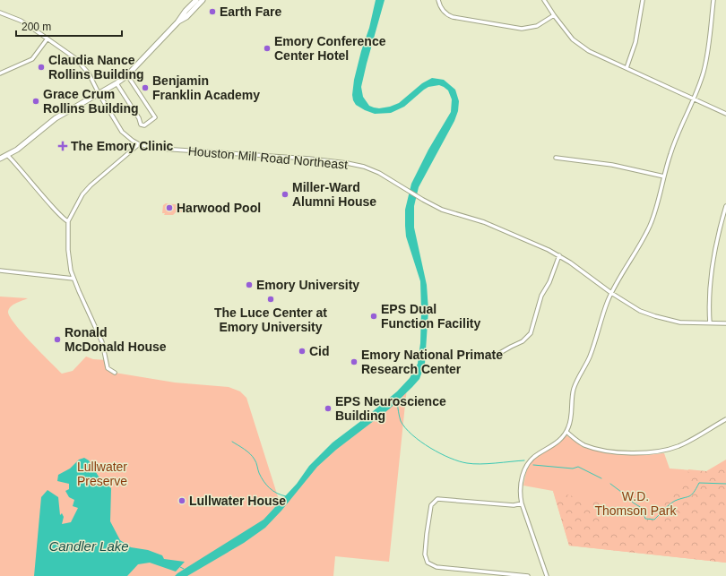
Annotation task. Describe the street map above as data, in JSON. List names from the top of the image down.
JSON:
{
  "streets": {
    "street": ["Houston Mill Road Northeast"]
  },
  "water": ["Candler Lake"],
  "parks": ["Lullwater Preserve", "W.D. Thomson Park"],
  "places": {
    "other": [
      "Earth Fare",
      "Emory Conference Center Hotel",
      "Claudia Nance Rollins Building",
      "Benjamin Franklin Academy",
      "Grace Crum Rollins Building",
      "Miller-Ward Alumni House",
      "Harwood Pool",
      "Emory University",
      "The Luce Center at Emory University",
      "EPS Dual Function Facility",
      "Ronald McDonald House",
      "Cid",
      "Emory National Primate Research Center",
      "EPS Neuroscience Building",
      "Lullwater House"
    ],
    "health": ["The Emory Clinic"]
  },
  "scale_bar": "200 m"
}
